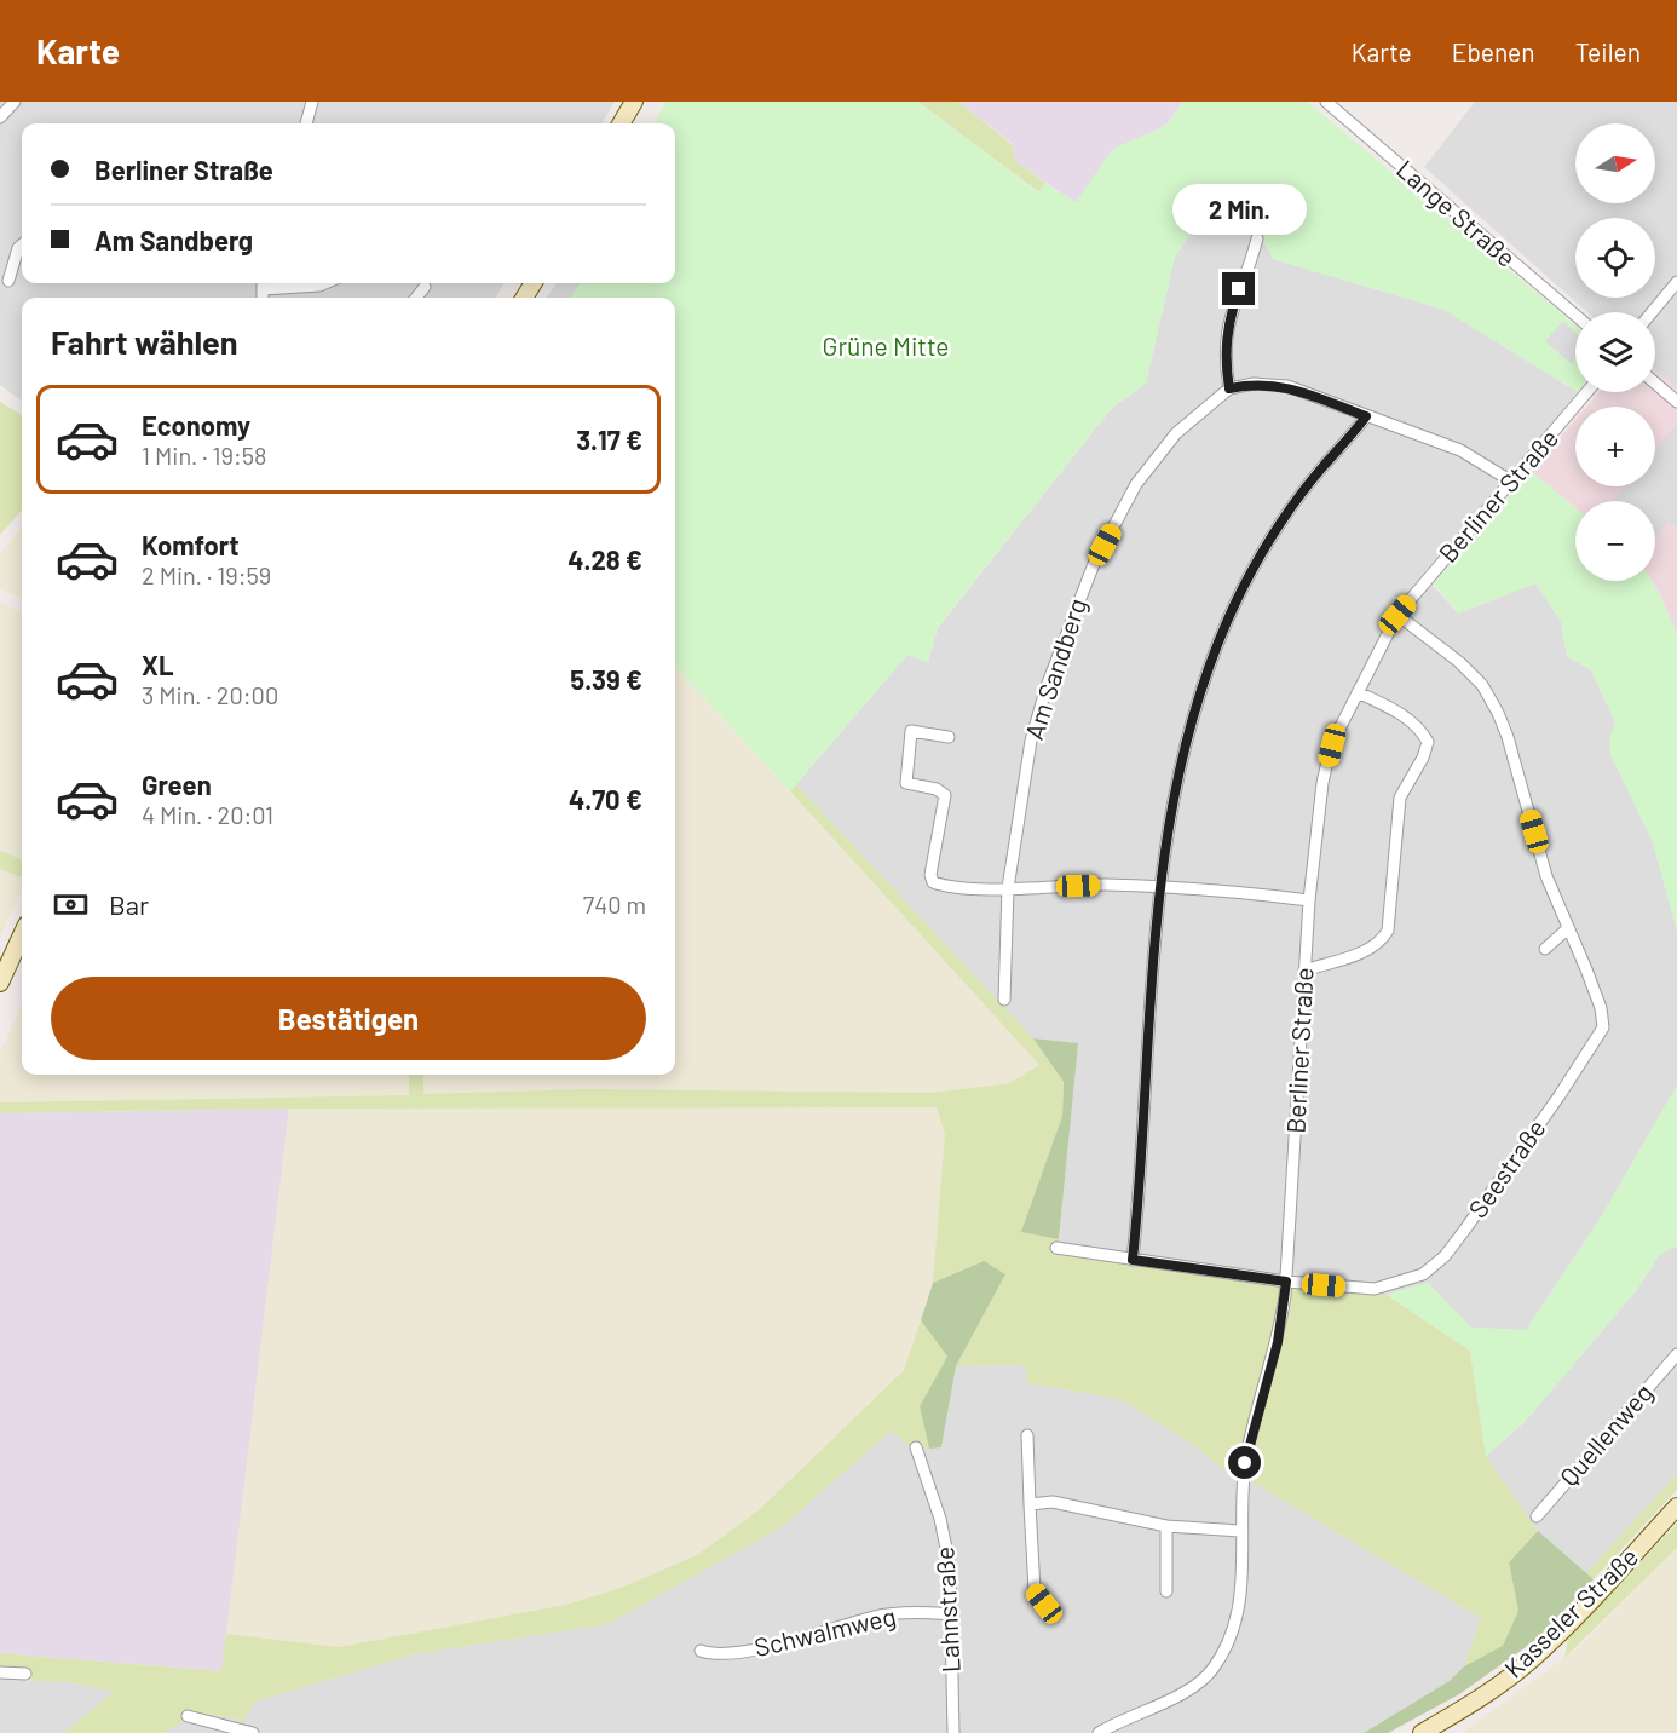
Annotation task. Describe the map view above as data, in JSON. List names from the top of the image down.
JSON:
{
  "streets": {
    "main road": ["Kasseler Straße"],
    "street": [
      "Lange Straße",
      "Berliner Straße",
      "Am Sandberg",
      "Seestraße",
      "Quellenweg",
      "Lahnstraße",
      "Schwalmweg"
    ]
  },
  "crossings": [
    ["Berliner Straße", "Seestraße"],
    ["Lahnstraße", "Schwalmweg"]
  ],
  "parks": ["Grüne Mitte"],
  "north": "right",
  "page": {
    "header": "Karte",
    "nav": ["Karte", "Ebenen", "Teilen"],
    "map_buttons": ["+", "−"],
    "banner": ["Berliner Straße", "Am Sandberg"],
    "bubble": "2 Min.",
    "heading": "Fahrt wählen",
    "list": [
      {
        "name": "Economy",
        "note": "1 Min. · 19:58",
        "value": "3.17 €"
      },
      {
        "name": "Komfort",
        "note": "2 Min. · 19:59",
        "value": "4.28 €"
      },
      {
        "name": "XL",
        "note": "3 Min. · 20:00",
        "value": "5.39 €"
      },
      {
        "name": "Green",
        "note": "4 Min. · 20:01",
        "value": "4.70 €"
      }
    ],
    "pay": ["Bar", "740 m"],
    "buttons": "Bestätigen"
  }
}
